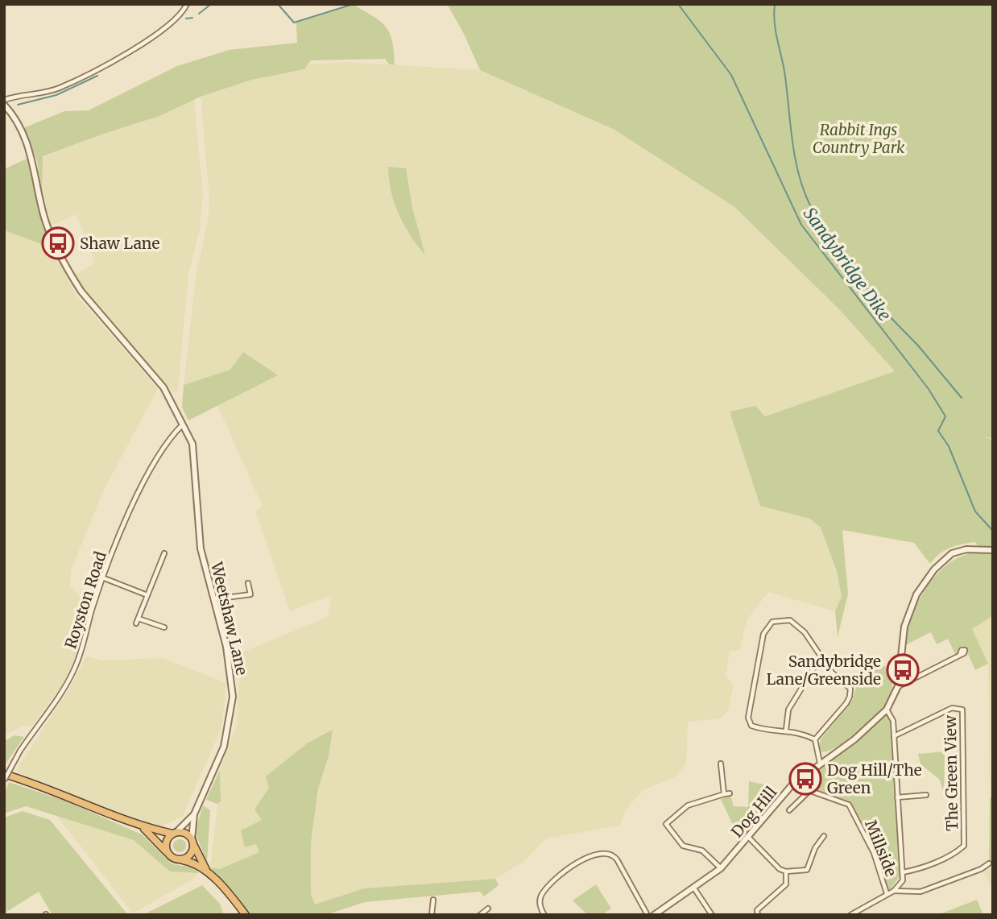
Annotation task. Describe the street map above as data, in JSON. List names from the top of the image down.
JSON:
{
  "streets": {
    "street": [
      "Royston Road",
      "Weetshaw Lane",
      "The Green View",
      "Dog Hill",
      "Millside"
    ]
  },
  "crossings": [
    ["Royston Road", "Weetshaw Lane"],
    ["Dog Hill", "Millside"]
  ],
  "water": ["Sandybridge Dike"],
  "parks": ["Rabbit Ings Country Park"],
  "places": {
    "bus stop": ["Shaw Lane", "Sandybridge Lane/Greenside", "Dog Hill/The Green"]
  }
}
